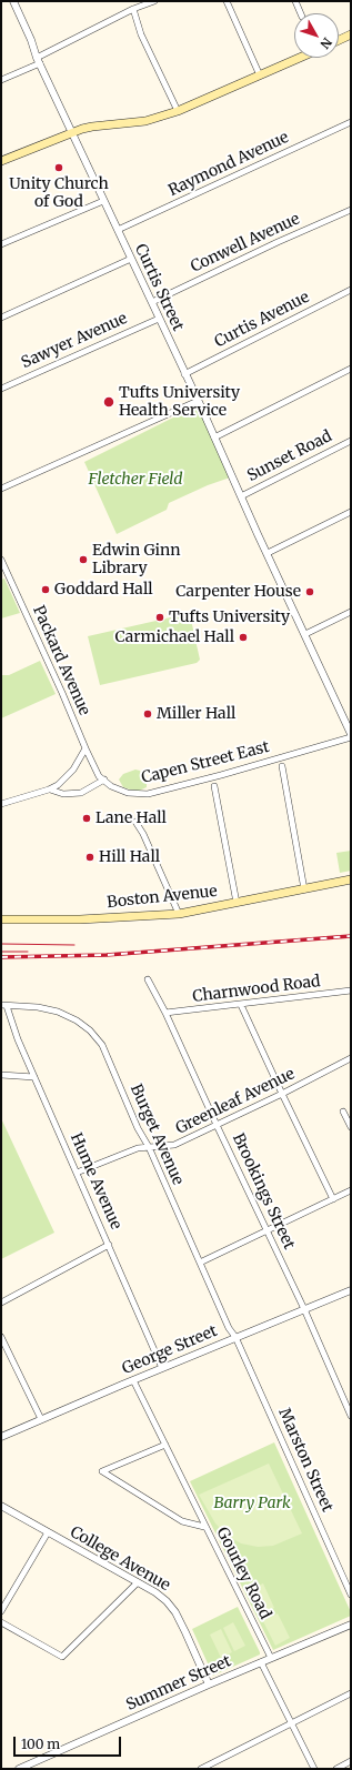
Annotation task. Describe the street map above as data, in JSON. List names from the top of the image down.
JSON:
{
  "streets": {
    "main road": ["Boston Avenue"],
    "street": [
      "Raymond Avenue",
      "Conwell Avenue",
      "Curtis Street",
      "Curtis Avenue",
      "Sawyer Avenue",
      "Sunset Road",
      "Packard Avenue",
      "Capen Street East",
      "Charnwood Road",
      "Greenleaf Avenue",
      "Burget Avenue",
      "Hume Avenue",
      "Brookings Street",
      "George Street",
      "Marston Street",
      "College Avenue",
      "Gourley Road",
      "Summer Street"
    ]
  },
  "crossings": [
    ["Raymond Avenue", "Curtis Street"],
    ["Conwell Avenue", "Curtis Street"],
    ["Curtis Street", "Curtis Avenue"],
    ["Curtis Street", "Sawyer Avenue"],
    ["Curtis Street", "Sunset Road"],
    ["Curtis Street", "Capen Street East"],
    ["Packard Avenue", "Capen Street East"],
    ["Charnwood Road", "Brookings Street"],
    ["Greenleaf Avenue", "Burget Avenue"],
    ["Greenleaf Avenue", "Hume Avenue"],
    ["Greenleaf Avenue", "Brookings Street"],
    ["Burget Avenue", "Hume Avenue"],
    ["Burget Avenue", "George Street"],
    ["Burget Avenue", "Marston Street"],
    ["Hume Avenue", "George Street"],
    ["Brookings Street", "George Street"],
    ["George Street", "Marston Street"],
    ["George Street", "Gourley Road"],
    ["College Avenue", "Summer Street"],
    ["Gourley Road", "Summer Street"]
  ],
  "parks": ["Fletcher Field", "Barry Park"],
  "places": [
    "Unity Church of God",
    "Tufts University Health Service",
    "Edwin Ginn Library",
    "Goddard Hall",
    "Carpenter House",
    "Tufts University",
    "Carmichael Hall",
    "Miller Hall",
    "Lane Hall",
    "Hill Hall"
  ],
  "scale_bar": "100 m",
  "north": "bottom right"
}
